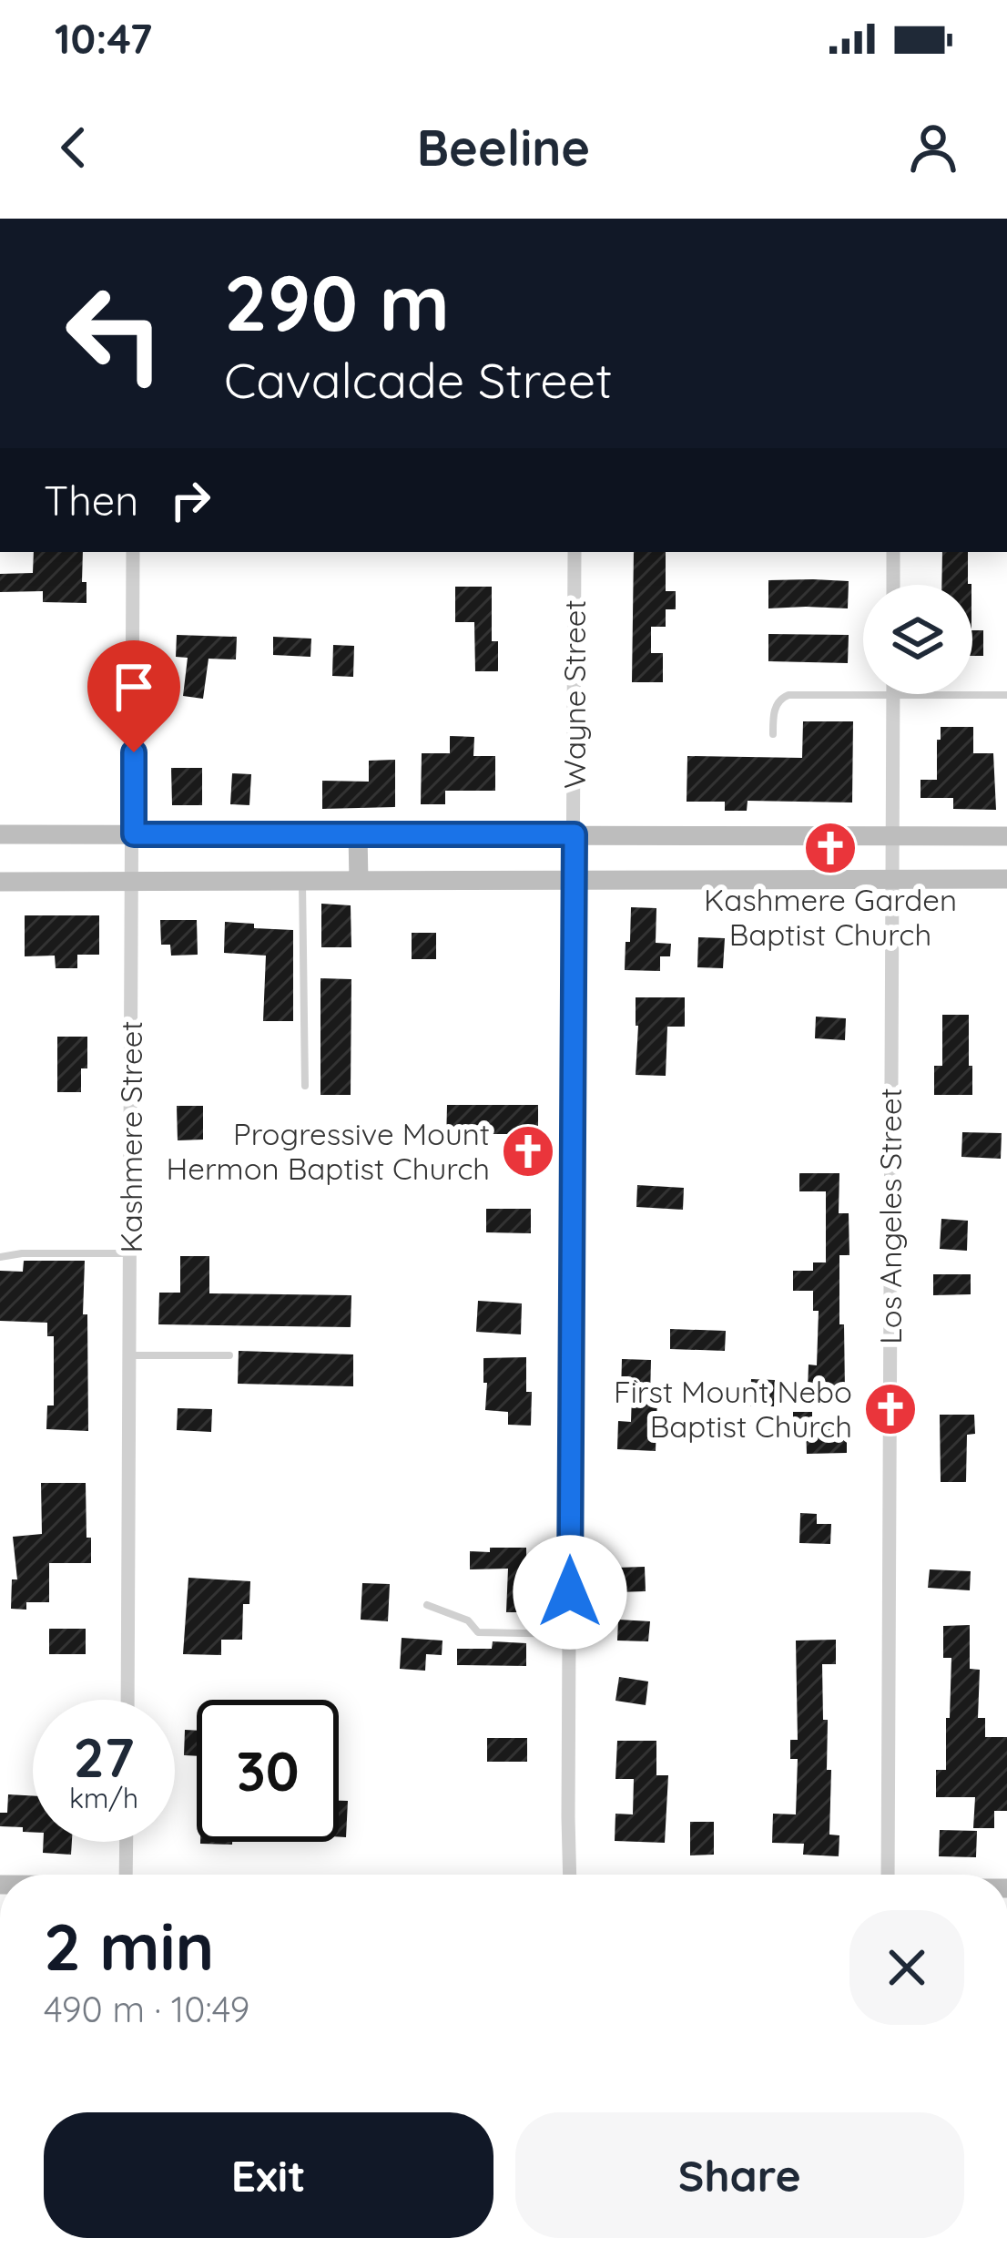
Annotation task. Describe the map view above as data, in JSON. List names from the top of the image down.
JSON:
{
  "streets": {
    "street": ["Wayne Street", "Kashmere Street", "Los Angeles Street"]
  },
  "places": {
    "church": ["Kashmere Garden Baptist Church", "Progressive Mount Hermon Baptist Church", "First Mount Nebo Baptist Church"]
  },
  "page": {
    "status": "10:47",
    "header": "Beeline",
    "turn": ["290 m", "Cavalcade Street"],
    "then": "Then",
    "speed": "27 km/h",
    "limit": "30",
    "heading": ["2 min", "490 m · 10:49"],
    "buttons": ["Exit", "Share"]
  }
}
